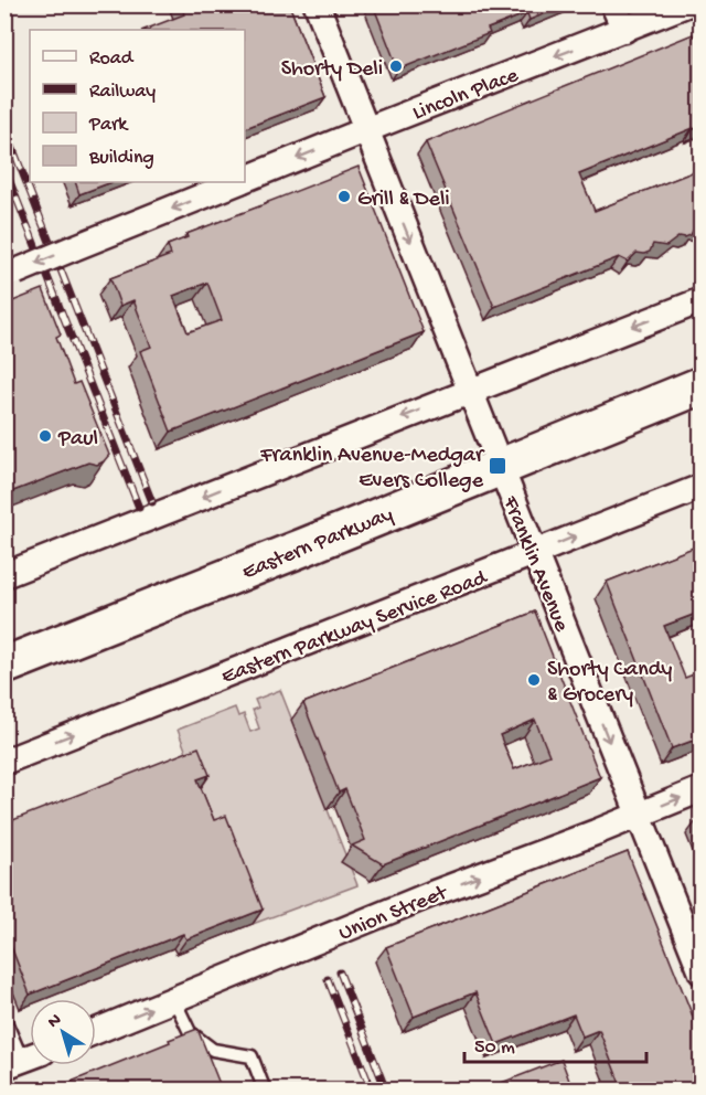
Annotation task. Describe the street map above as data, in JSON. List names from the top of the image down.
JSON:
{
  "streets": {
    "main road": ["Eastern Parkway"],
    "street": [
      "Lincoln Place",
      "Franklin Avenue",
      "Eastern Parkway Service Road",
      "Union Street"
    ]
  },
  "crossings": [
    ["Lincoln Place", "Franklin Avenue"],
    ["Eastern Parkway", "Franklin Avenue"],
    ["Franklin Avenue", "Eastern Parkway Service Road"],
    ["Franklin Avenue", "Union Street"]
  ],
  "one_way": ["Lincoln Place", "Franklin Avenue", "Union Street"],
  "places": {
    "other": [
      "Shorty Deli",
      "Grill & Deli",
      "Paul",
      "Shorty Candy & Grocery"
    ],
    "transit": ["Franklin Avenue-Medgar Evers College"]
  },
  "legend": [
    "Road",
    "Railway",
    "Park",
    "Building"
  ],
  "scale_bar": "50 m",
  "north": "top left"
}
